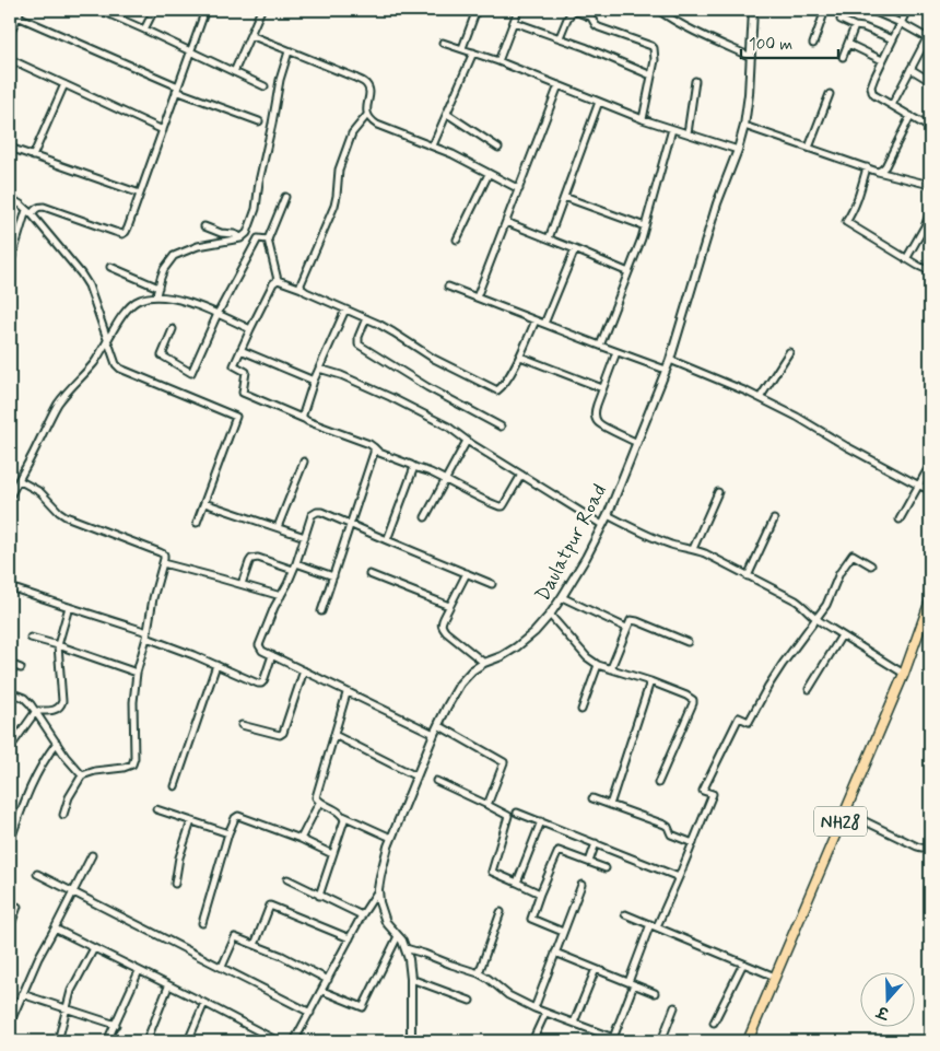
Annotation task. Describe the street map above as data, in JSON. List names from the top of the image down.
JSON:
{
  "streets": {
    "highway": ["NH28"],
    "street": ["Daulatpur Road"]
  },
  "scale_bar": "100 m",
  "north": "bottom"
}
